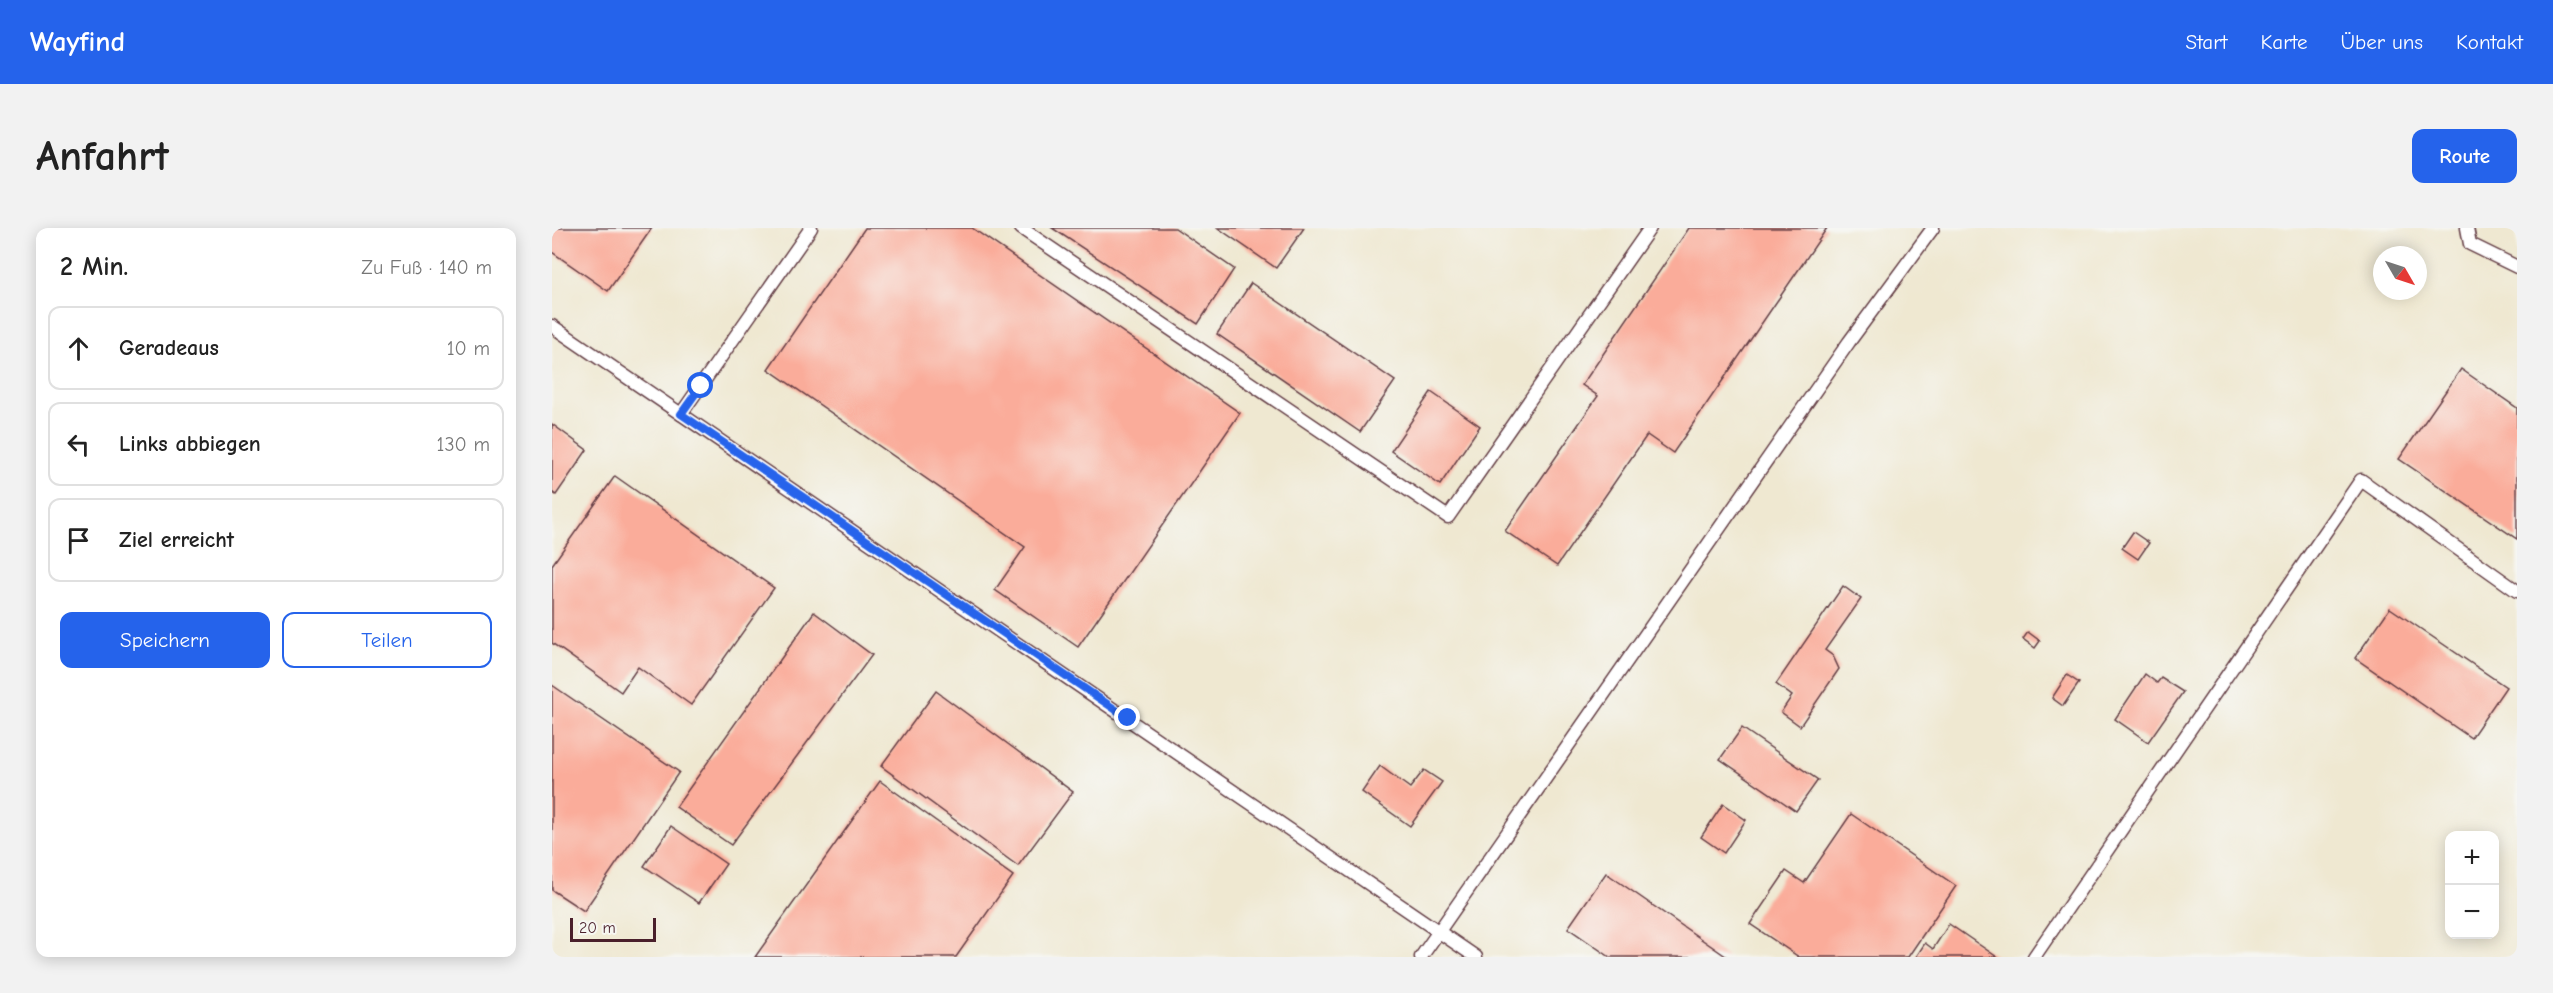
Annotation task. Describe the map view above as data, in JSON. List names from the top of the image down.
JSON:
{
  "scale_bar": "20 m",
  "north": "bottom right",
  "page": {
    "header": "Wayfind",
    "nav": [
      "Start",
      "Karte",
      "Über uns",
      "Kontakt"
    ],
    "buttons": [
      "Route",
      ["Speichern", "Teilen"]
    ],
    "title": "Anfahrt",
    "heading": ["2 Min.", "Zu Fuß · 140 m"],
    "list": [
      ["Geradeaus", "10 m"],
      ["Links abbiegen", "130 m"],
      "Ziel erreicht"
    ],
    "map_buttons": ["+", "−"],
    "scale": "20 m"
  }
}
